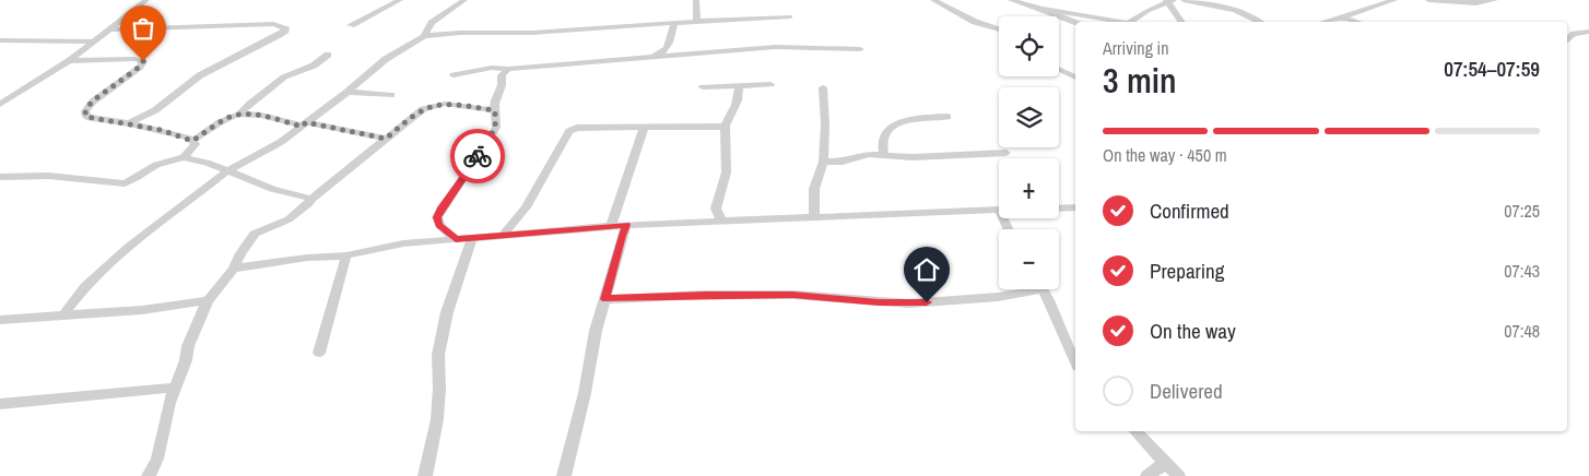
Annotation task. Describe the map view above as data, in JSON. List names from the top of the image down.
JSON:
{
  "page": {
    "map_buttons": ["+", "−"],
    "heading": ["3 min", "Arriving in", "07:54–07:59"],
    "bar": "On the way · 450 m",
    "list": [
      ["Confirmed", "07:25"],
      ["Preparing", "07:43"],
      ["On the way", "07:48"],
      "Delivered"
    ]
  }
}
